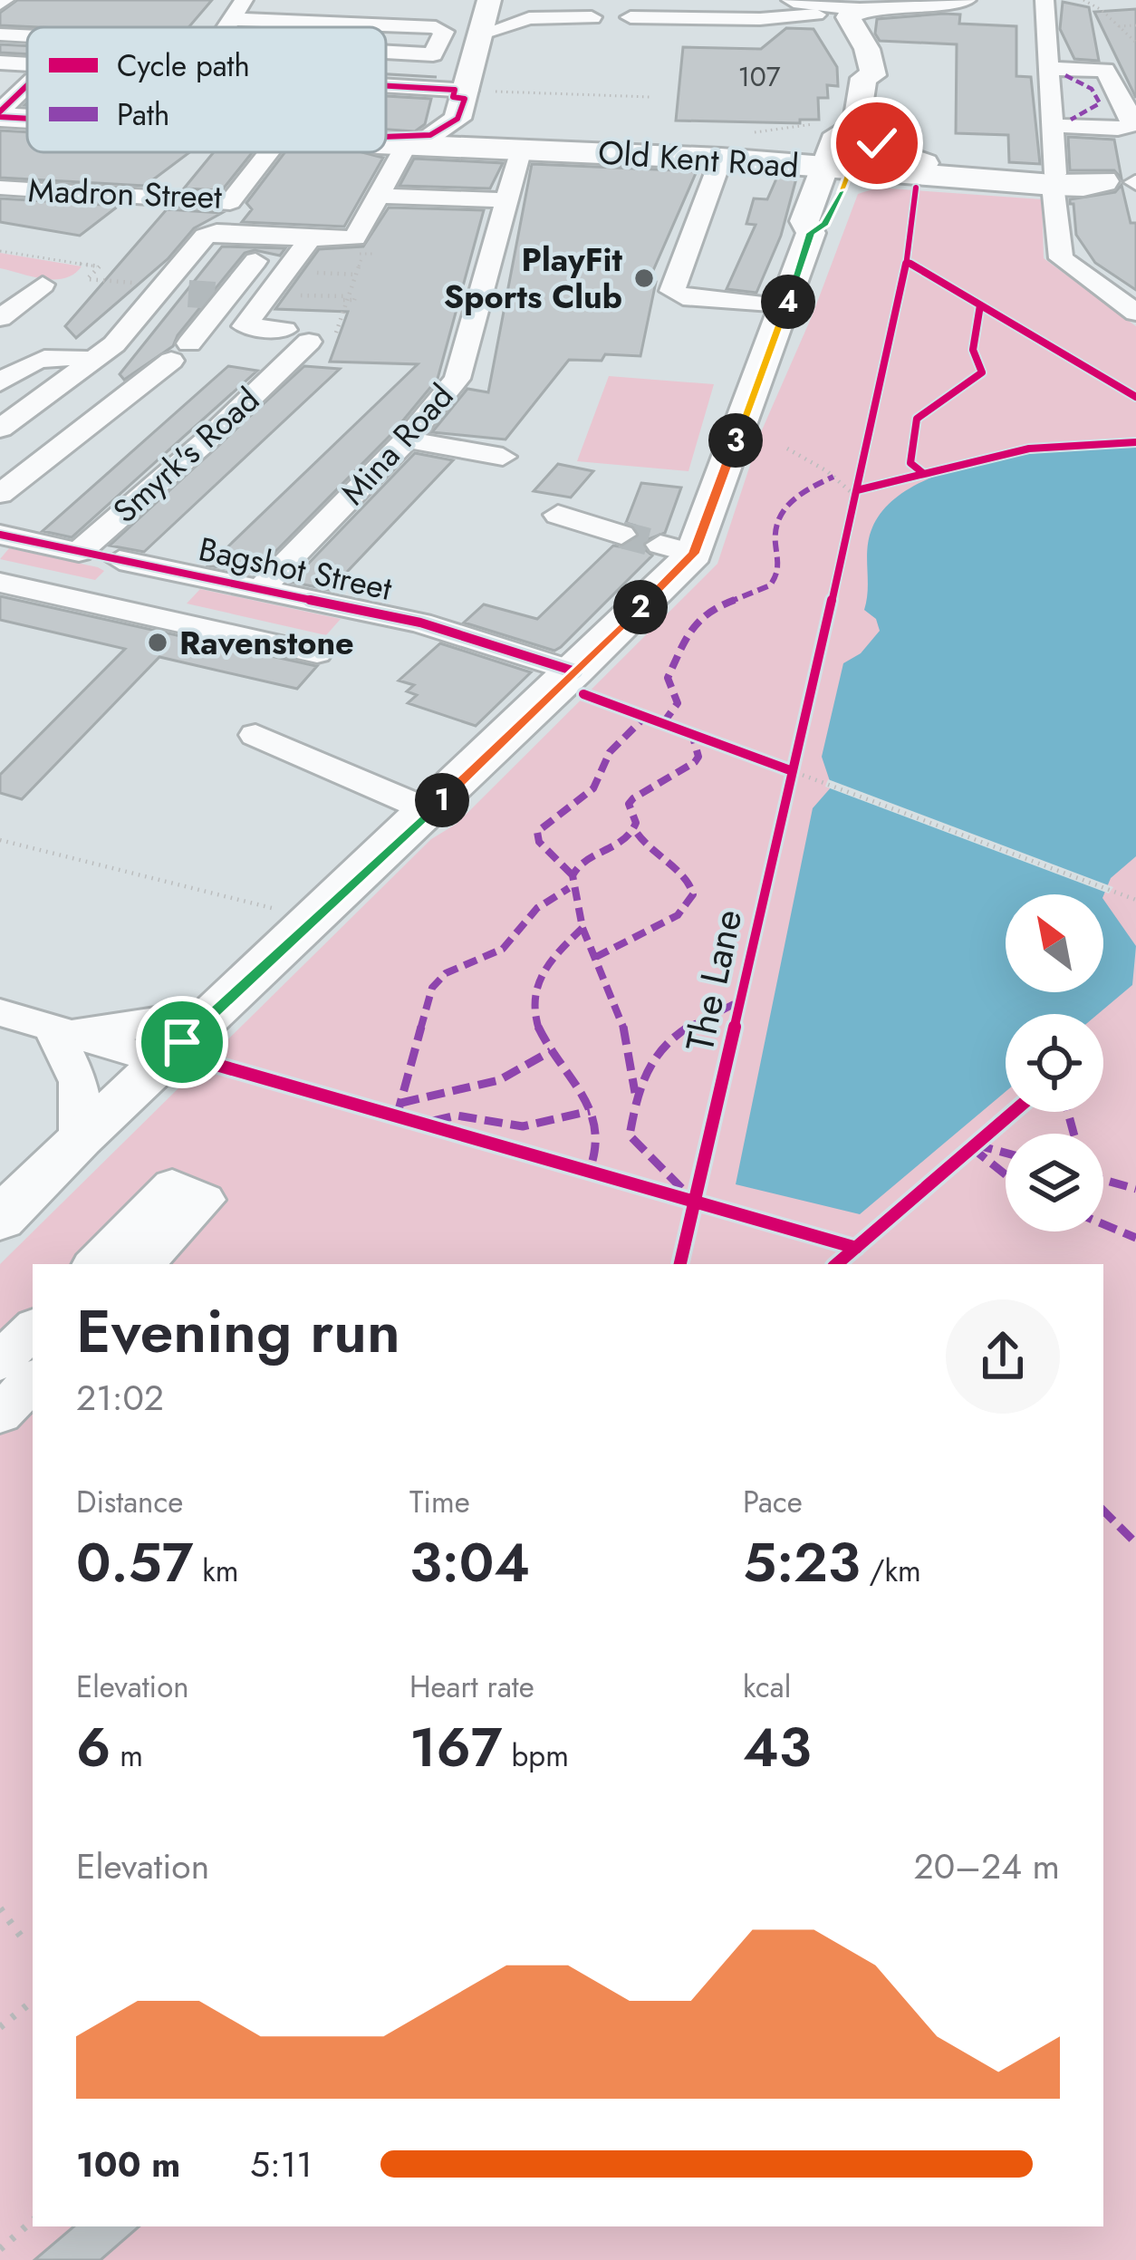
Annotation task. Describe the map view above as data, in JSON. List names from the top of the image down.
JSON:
{
  "streets": {
    "highway": ["Old Kent Road"],
    "street": [
      "Madron Street",
      "Mina Road",
      "Smyrk's Road",
      "Bagshot Street"
    ],
    "cycle path": ["The Lane"]
  },
  "crossings": [
    ["Old Kent Road", "Mina Road"],
    ["Mina Road", "Bagshot Street"]
  ],
  "places": ["PlayFit Sports Club", "Ravenstone"],
  "house_numbers": ["107"],
  "legend": ["Cycle path", "Path"],
  "north": "top left",
  "page": {
    "pins": [
      "4",
      "3",
      "2",
      "1"
    ],
    "heading": ["Evening run", "21:02"],
    "stats": [
      ["Distance", "0.57 km"],
      ["Time", "3:04"],
      ["Pace", "5:23 /km"],
      ["Elevation", "6 m"],
      ["Heart rate", "167 bpm"],
      ["kcal", "43"]
    ],
    "chart": ["Elevation", "20–24 m"],
    "list": [
      {
        "name": "100 m",
        "note": "5:11"
      }
    ]
  }
}
